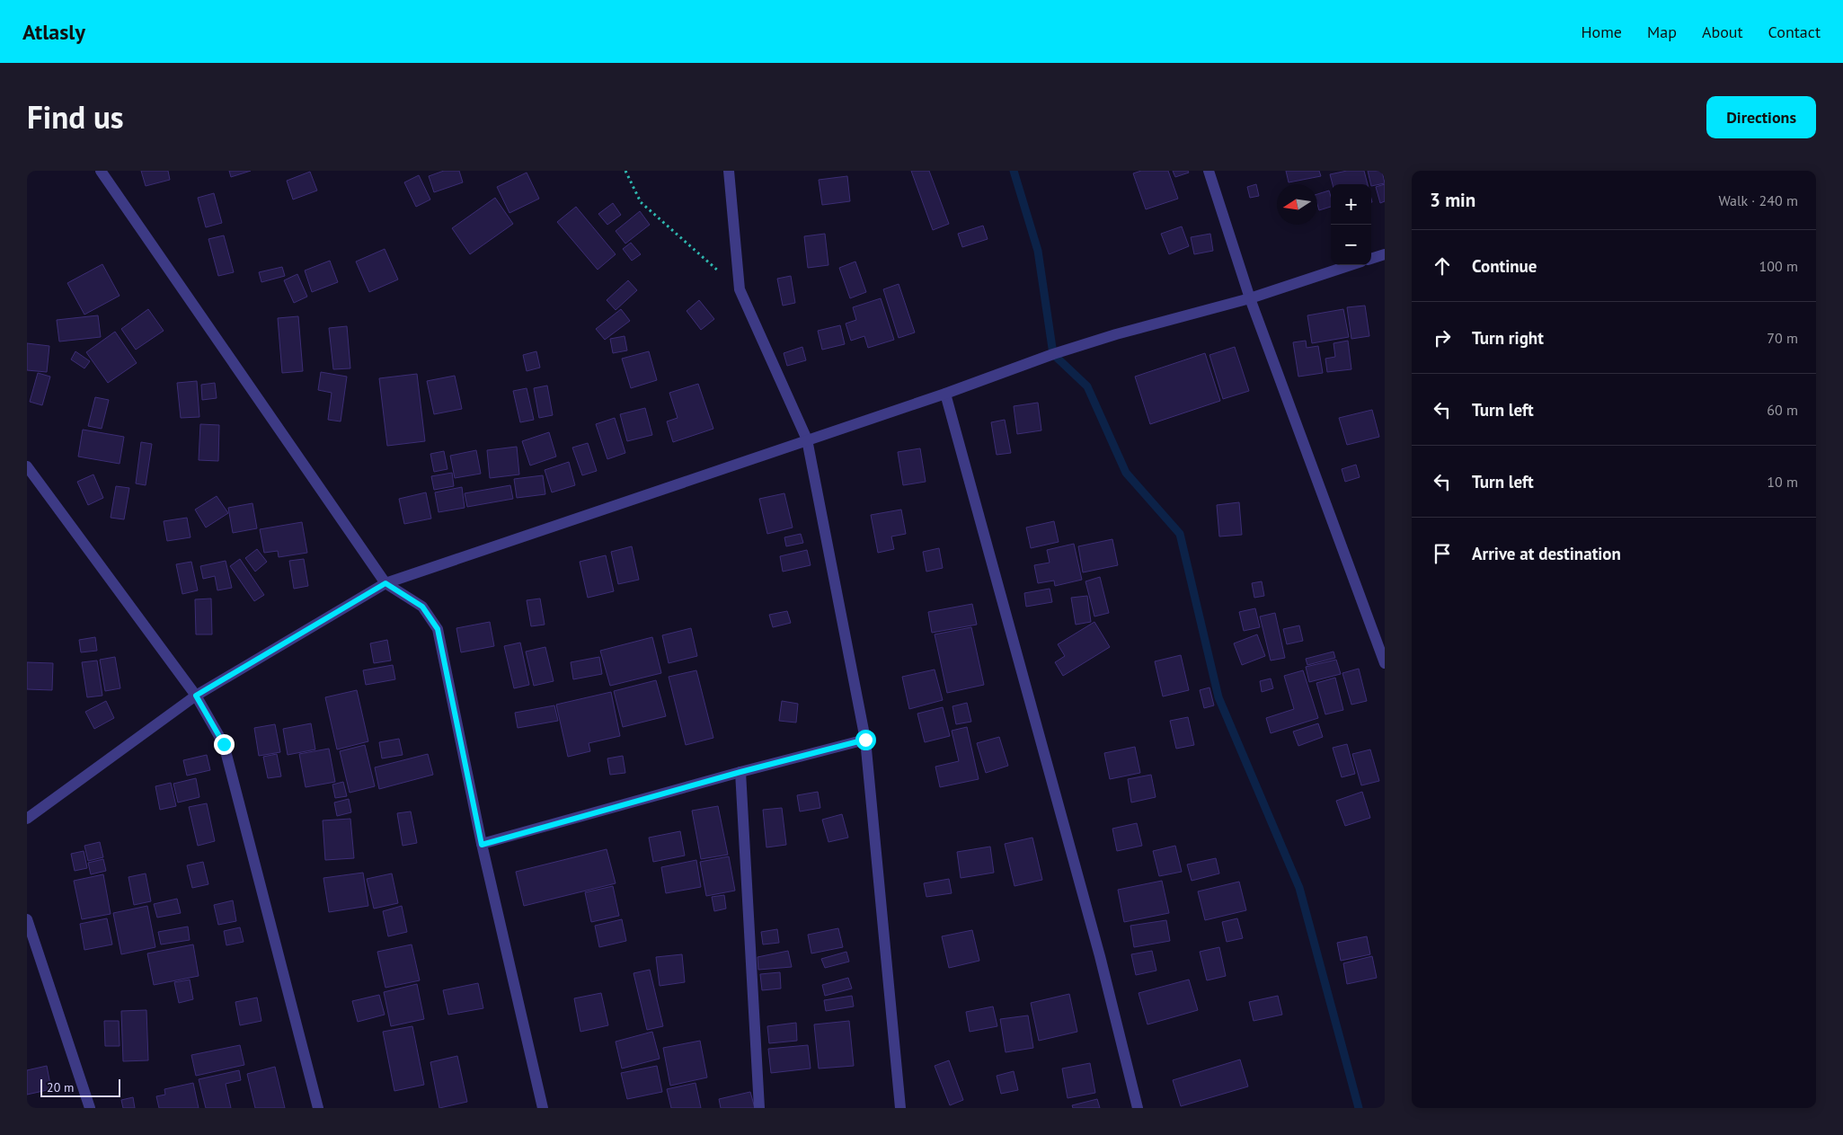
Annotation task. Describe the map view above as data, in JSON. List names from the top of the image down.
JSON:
{
  "scale_bar": "20 m",
  "north": "left",
  "page": {
    "header": "Atlasly",
    "nav": [
      "Home",
      "Map",
      "About",
      "Contact"
    ],
    "title": "Find us",
    "buttons": "Directions",
    "heading": ["3 min", "Walk · 240 m"],
    "map_buttons": ["+", "−"],
    "list": [
      ["Continue", "100 m"],
      ["Turn right", "70 m"],
      ["Turn left", "60 m"],
      ["Turn left", "10 m"],
      "Arrive at destination"
    ],
    "scale": "20 m"
  }
}
